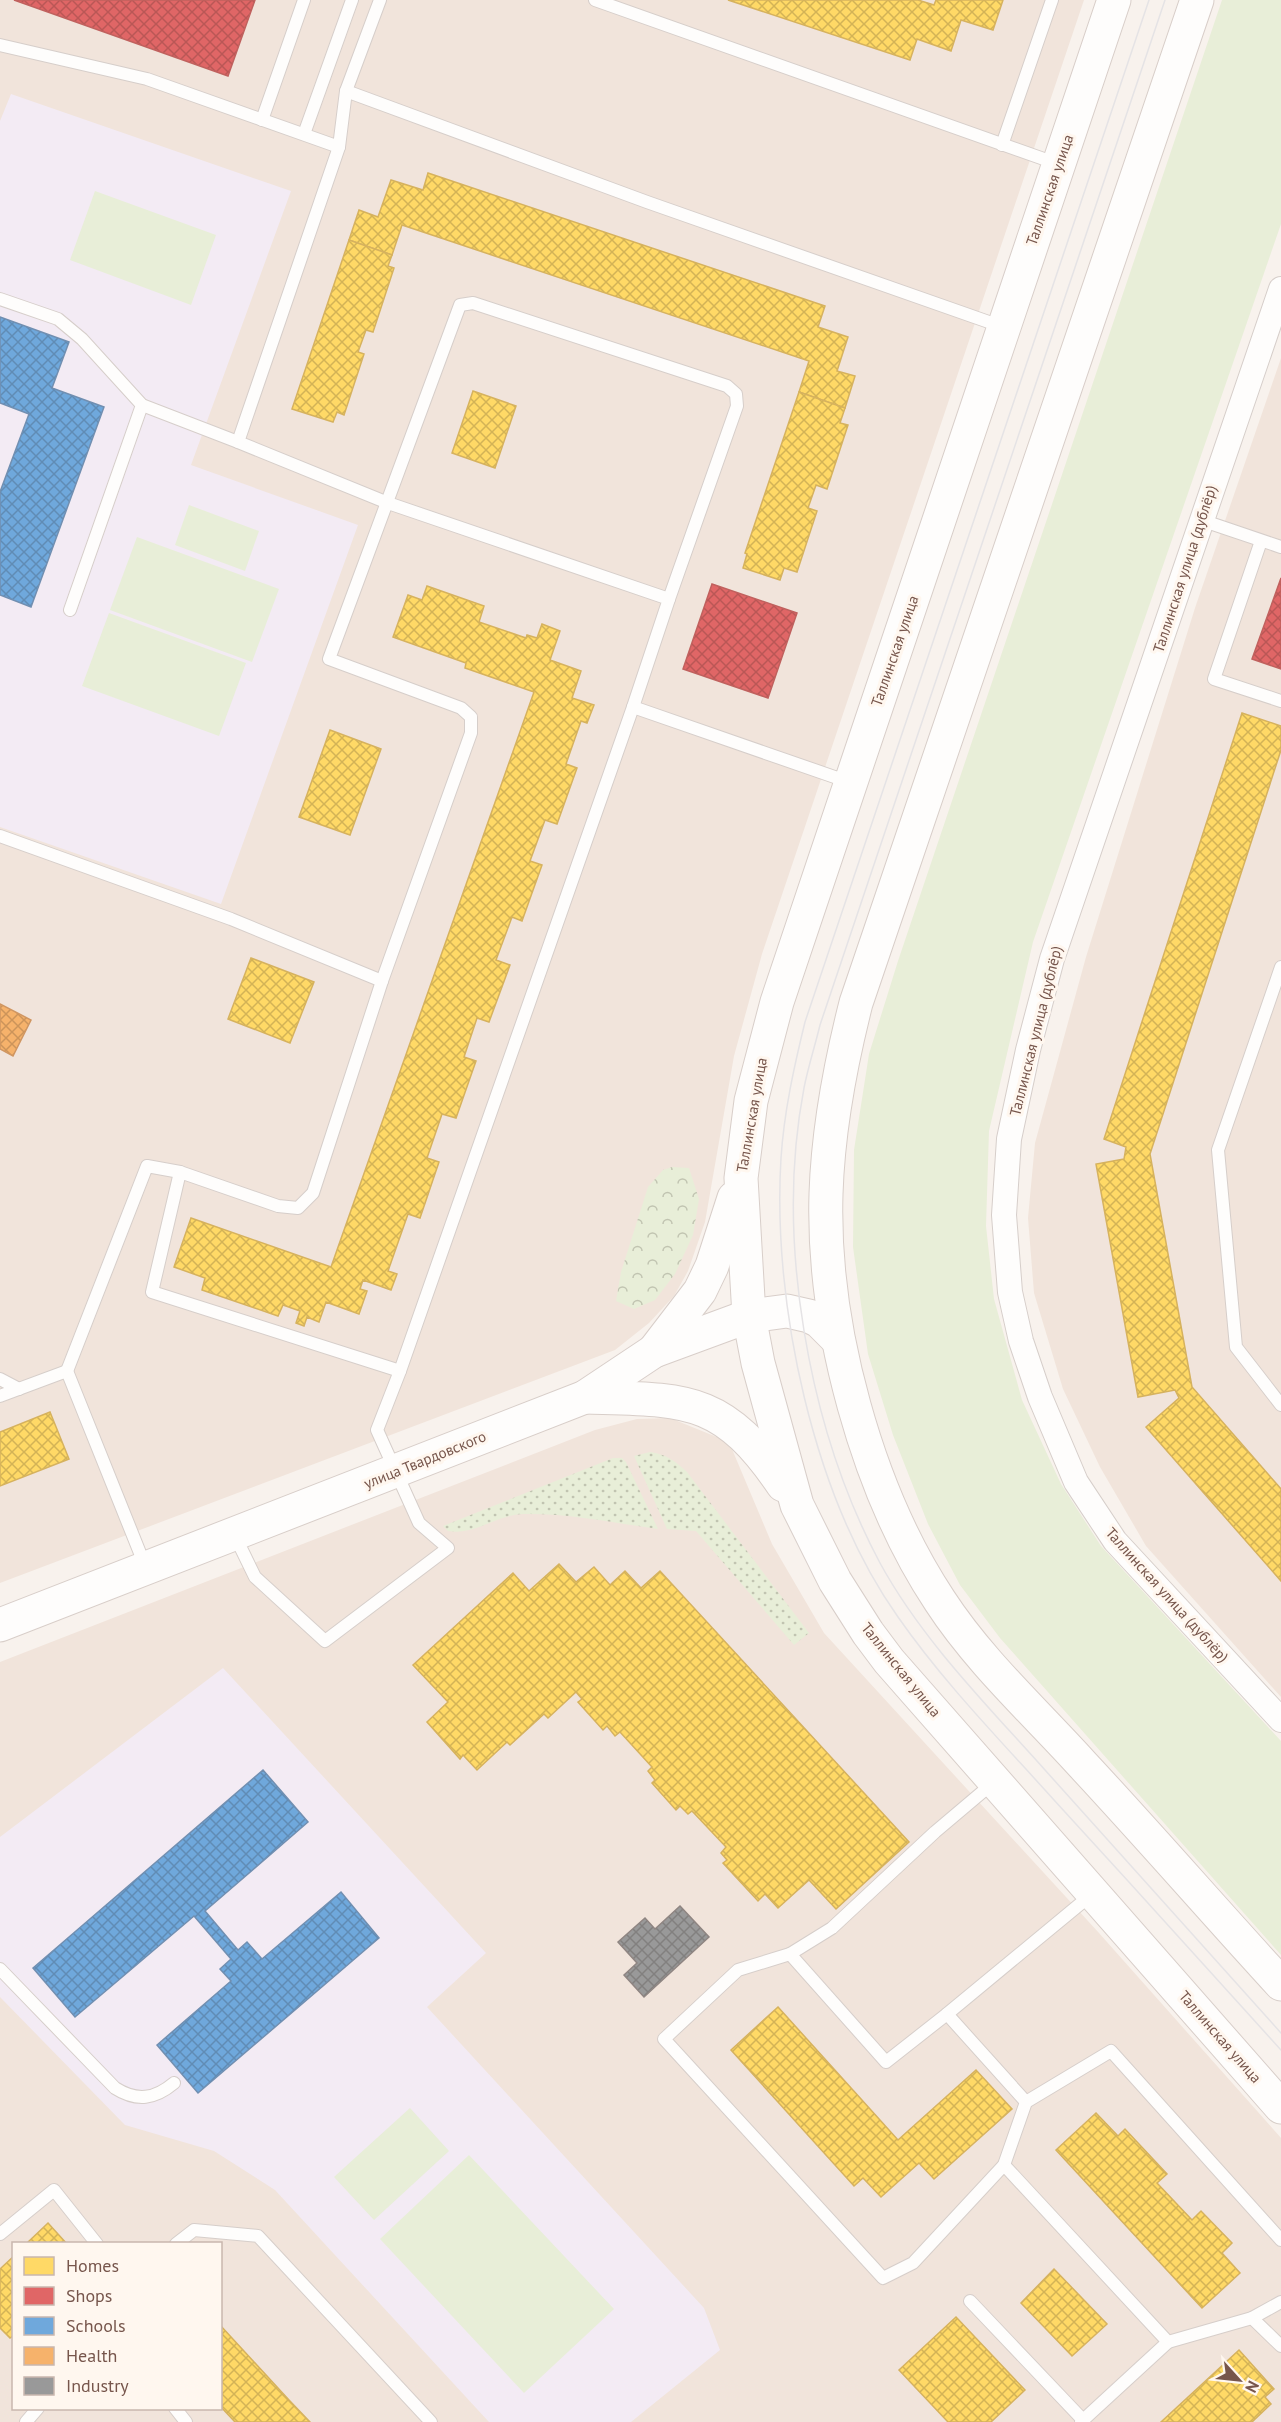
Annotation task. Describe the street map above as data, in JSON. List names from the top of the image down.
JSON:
{
  "streets": {
    "main road": ["Таллинская улица", "улица Твардовского"],
    "street": ["Таллинская улица (дублёр)"]
  },
  "crossings": [
    ["Таллинская улица", "улица Твардовского"]
  ],
  "legend": [
    "Homes",
    "Shops",
    "Schools",
    "Health",
    "Industry"
  ],
  "north": "bottom right"
}
